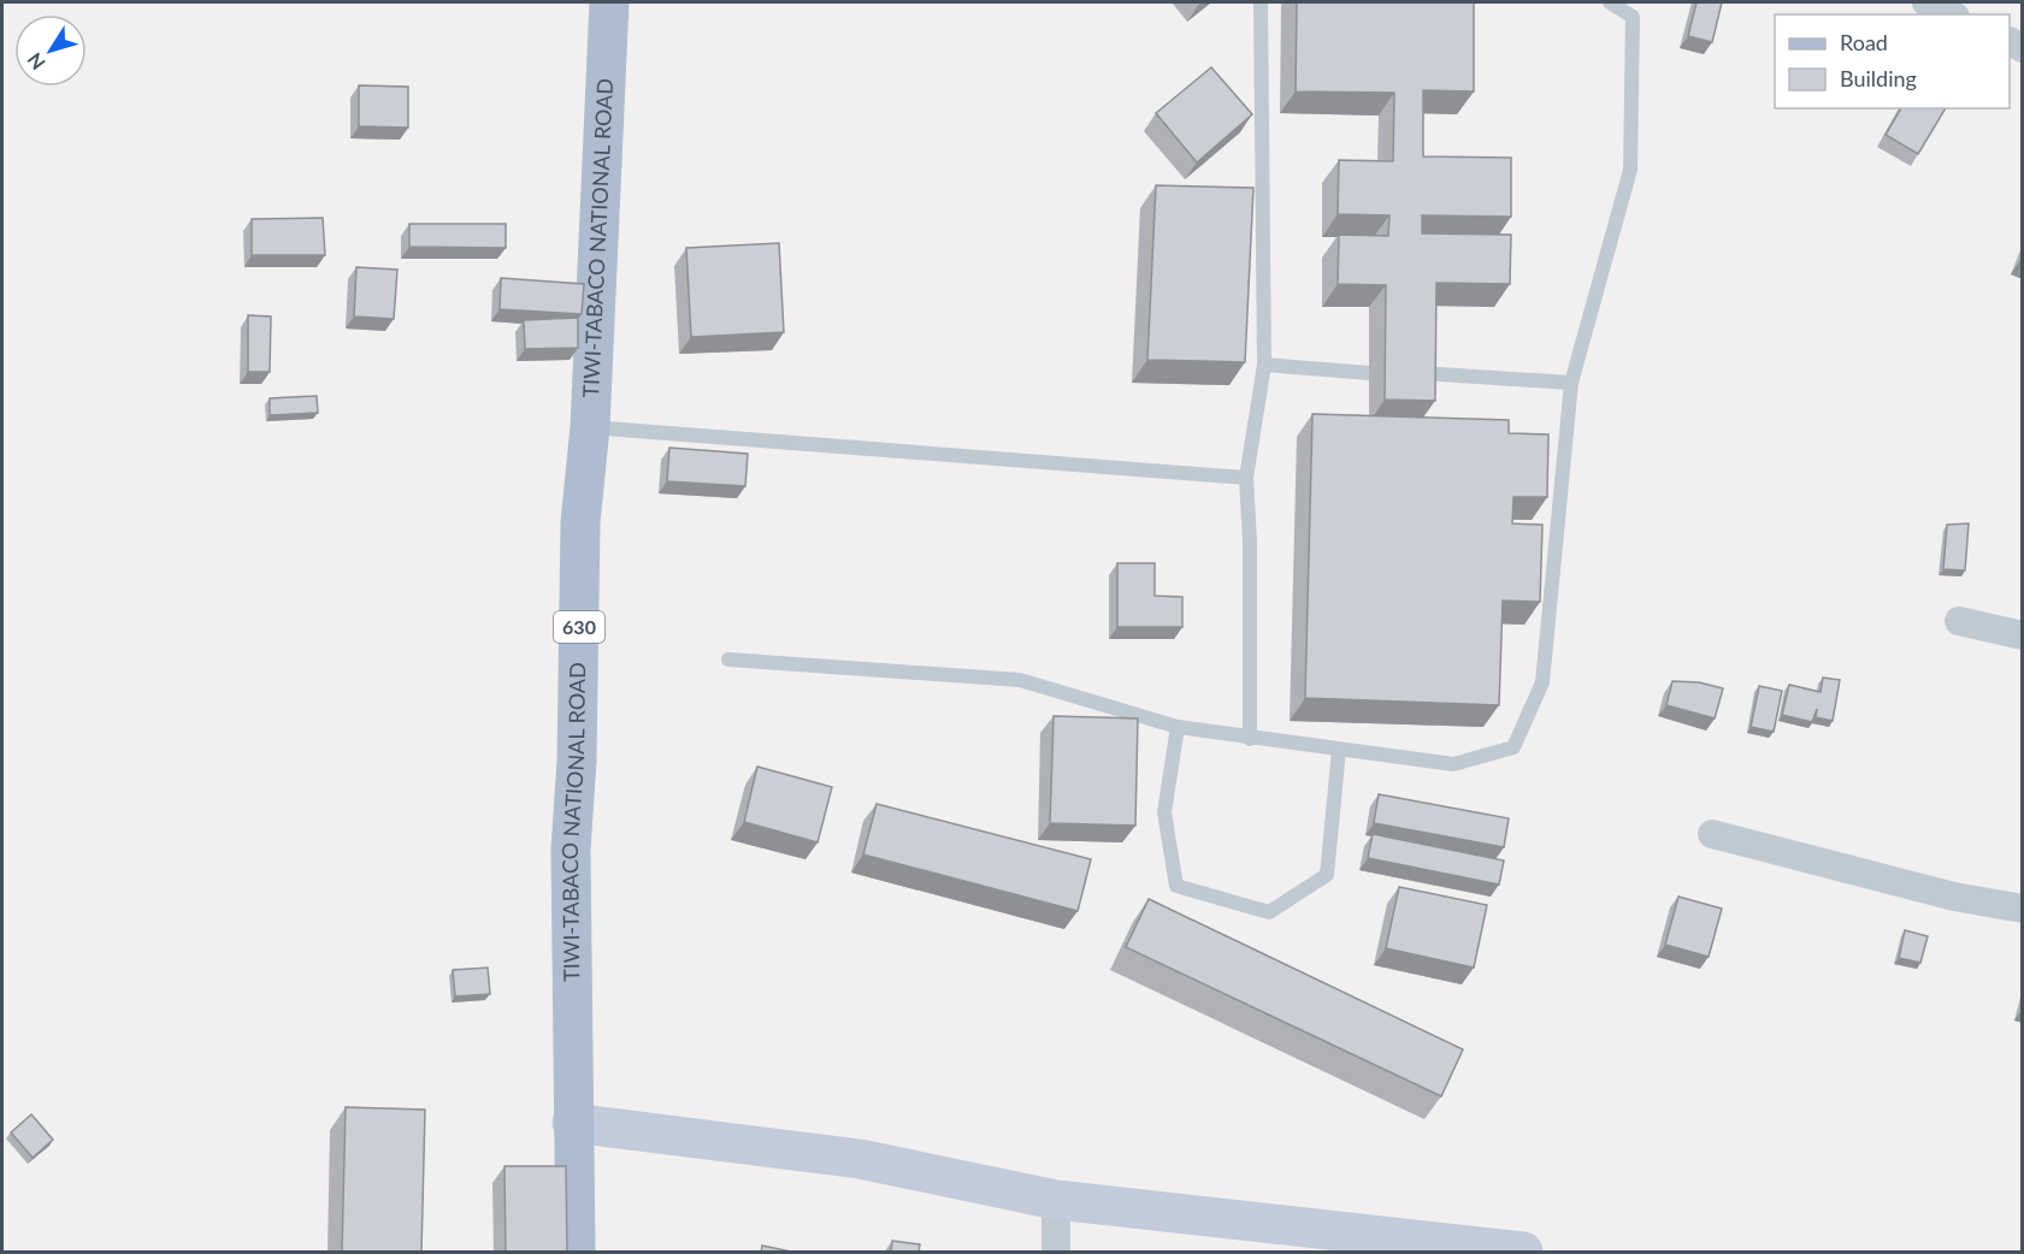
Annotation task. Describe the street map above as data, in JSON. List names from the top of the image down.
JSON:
{
  "streets": {
    "main road": ["TIWI-TABACO NATIONAL ROAD", "630"]
  },
  "legend": ["Road", "Building"],
  "north": "bottom left"
}
